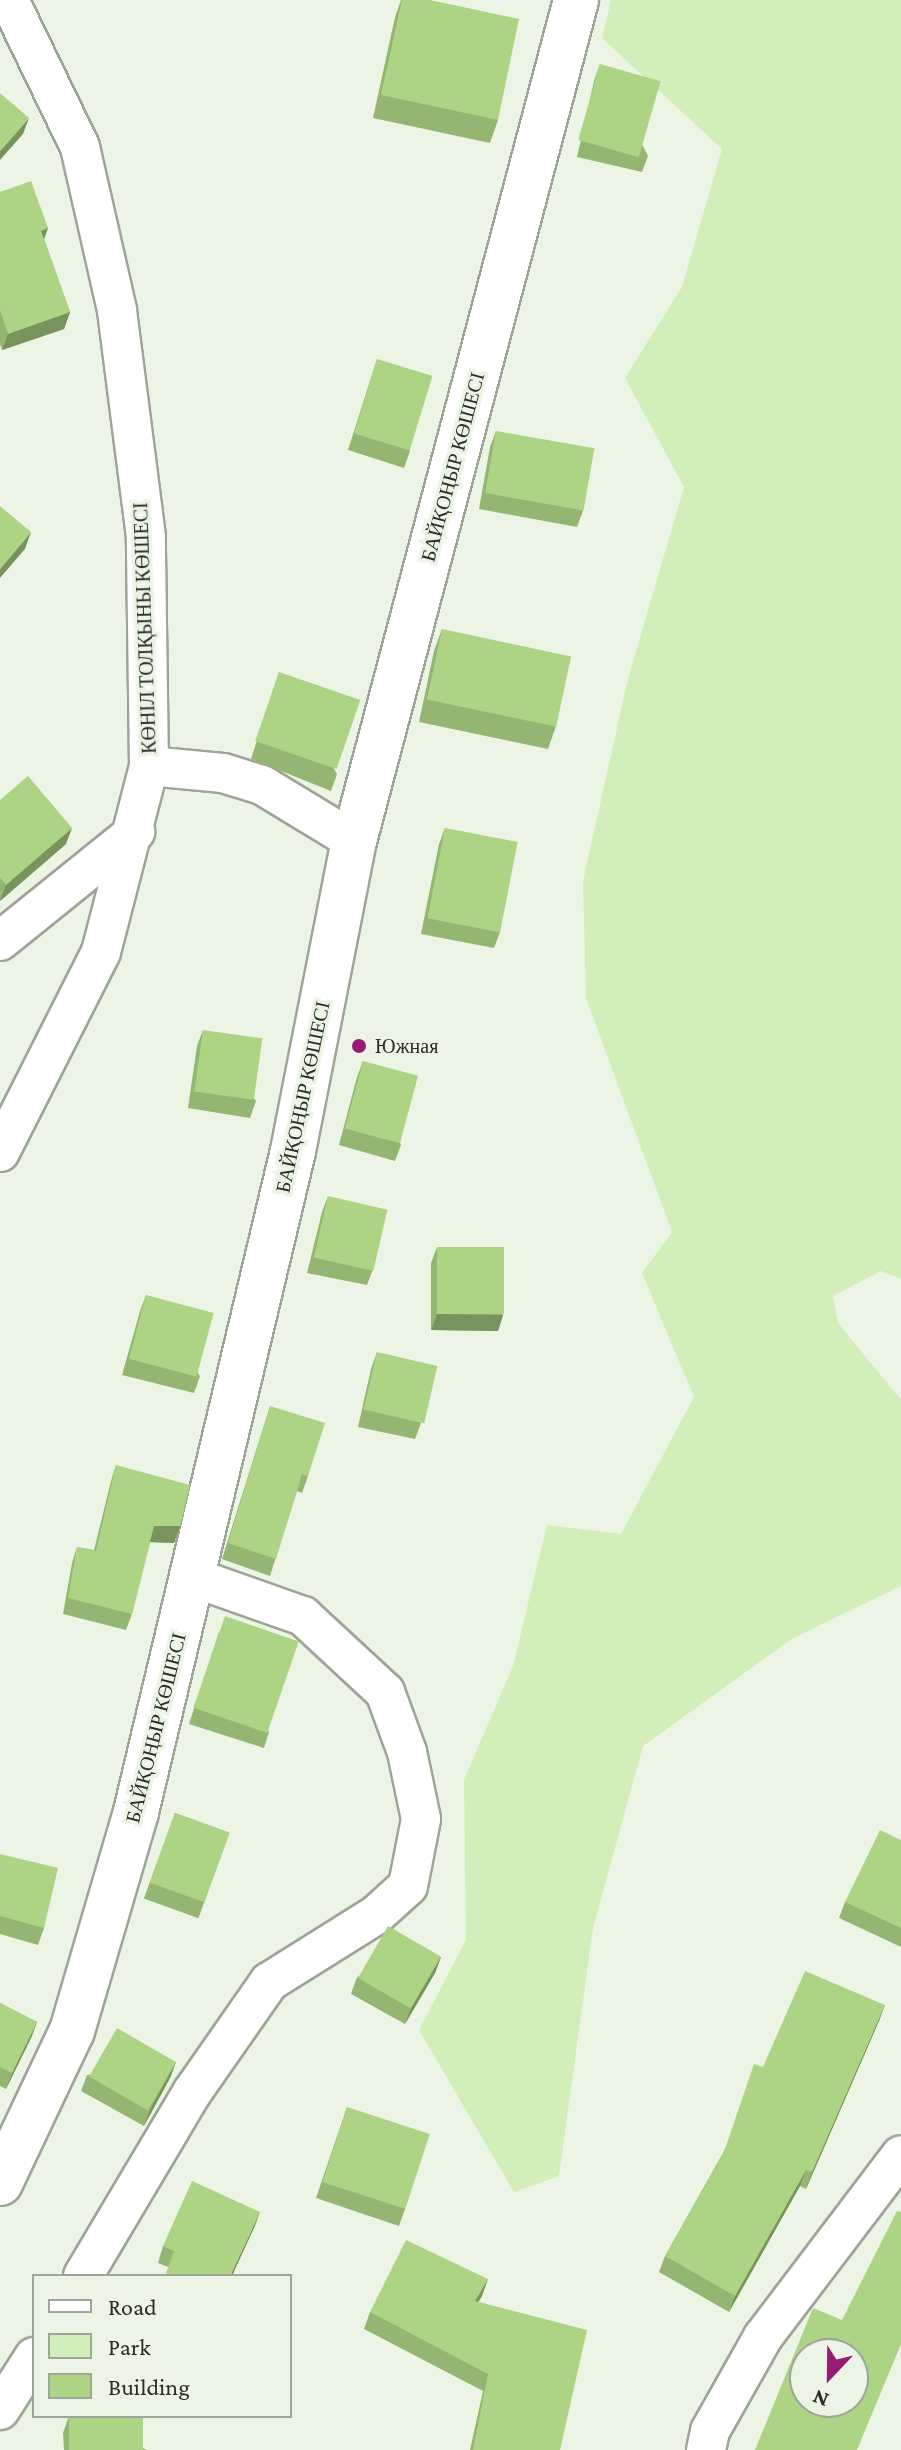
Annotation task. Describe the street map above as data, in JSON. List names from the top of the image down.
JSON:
{
  "streets": {
    "street": ["БАЙҚОҢЫР КӨШЕСІ", "КӨНІЛ ТОЛҚЫНЫ КӨШЕСІ"]
  },
  "places": ["Южная"],
  "legend": ["Road", "Park", "Building"],
  "north": "bottom"
}
